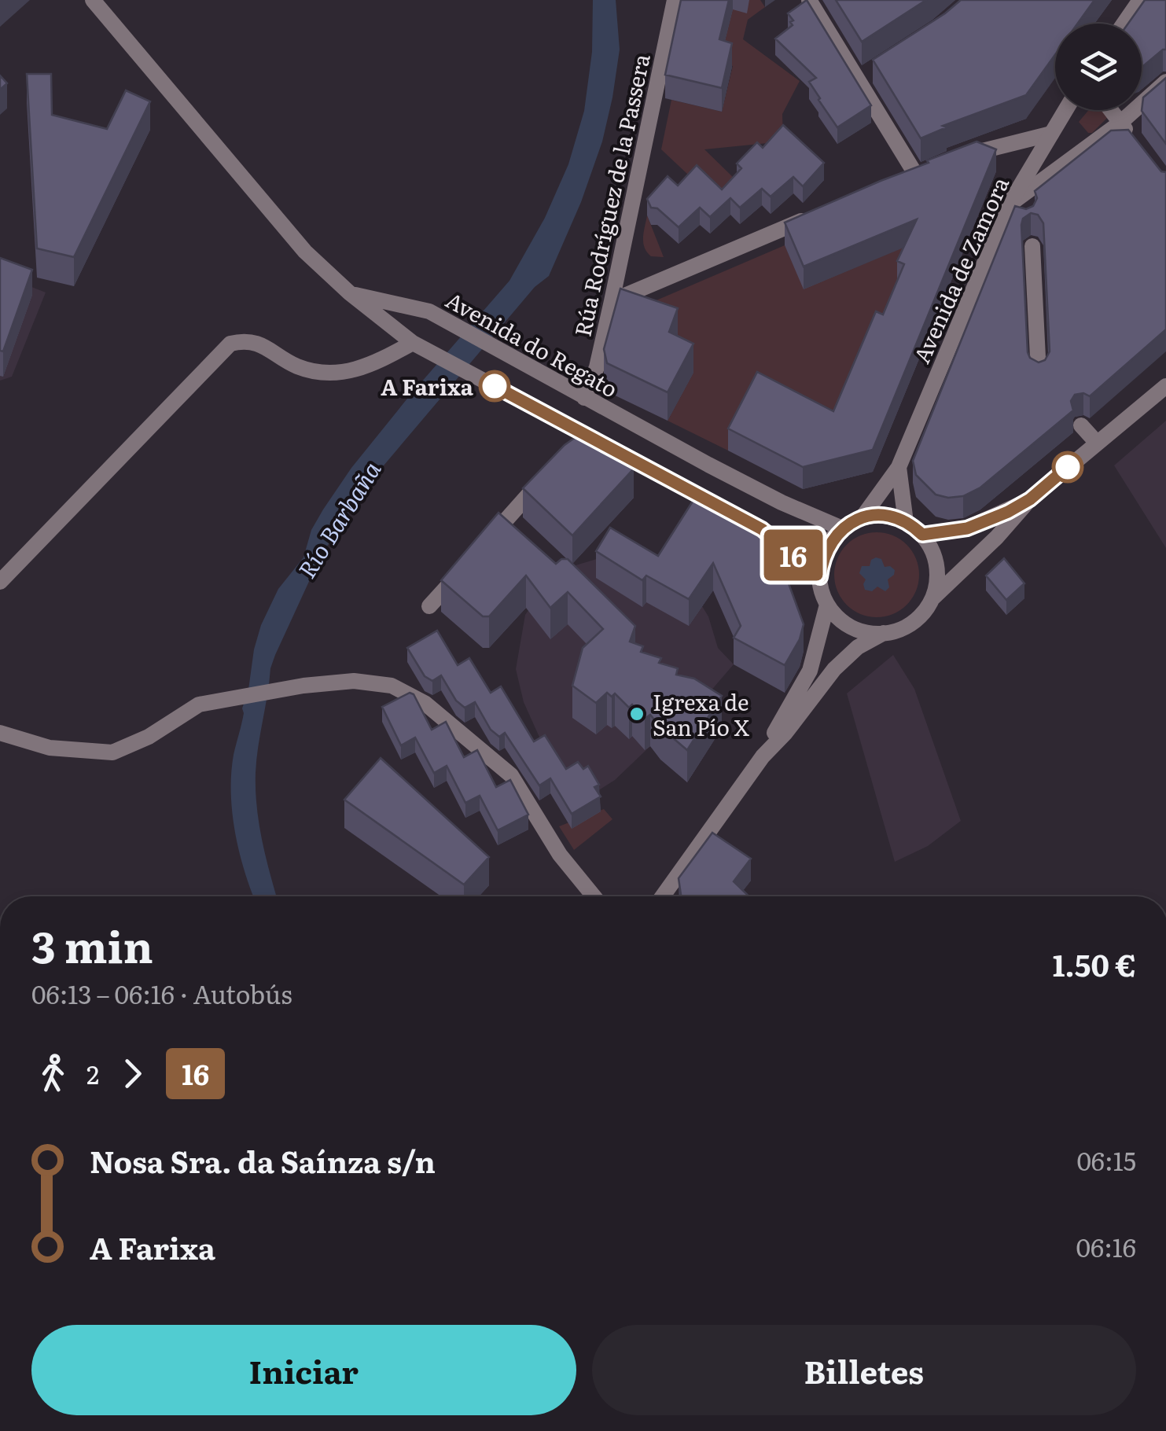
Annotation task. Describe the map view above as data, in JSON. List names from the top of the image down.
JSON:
{
  "streets": {
    "street": ["Rúa Rodríguez de la Passera", "Avenida de Zamora", "Avenida do Regato"]
  },
  "crossings": [
    ["Rúa Rodríguez de la Passera", "Avenida do Regato"],
    ["Avenida de Zamora", "Avenida do Regato"]
  ],
  "water": ["Río Barbaña"],
  "places": ["A Farixa", "Igrexa de San Pío X"],
  "lines": ["bus line 16"],
  "page": {
    "on_map": "16",
    "heading": ["3 min", "06:13 – 06:16 · Autobús", "1.50 €"],
    "legs": ["2", "16"],
    "list": [
      {
        "name": "Nosa Sra. da Saínza s/n",
        "value": "06:15"
      },
      {
        "name": "A Farixa",
        "value": "06:16"
      }
    ],
    "buttons": ["Iniciar", "Billetes"]
  }
}
